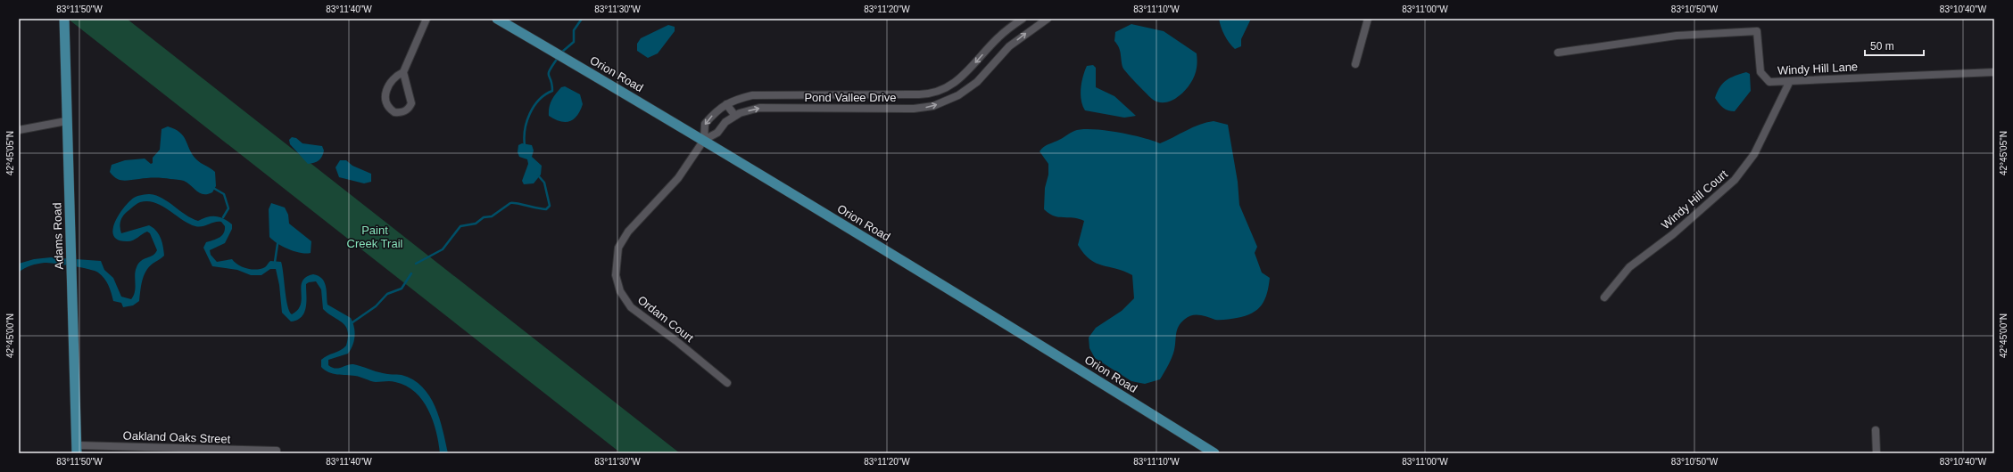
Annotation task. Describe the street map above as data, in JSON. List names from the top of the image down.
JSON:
{
  "streets": {
    "main road": ["Orion Road", "Adams Road"],
    "street": [
      "Windy Hill Lane",
      "Pond Vallee Drive",
      "Windy Hill Court",
      "Ordam Court",
      "Oakland Oaks Street"
    ]
  },
  "crossings": [
    ["Windy Hill Lane", "Windy Hill Court"],
    ["Orion Road", "Pond Vallee Drive"],
    ["Orion Road", "Ordam Court"],
    ["Pond Vallee Drive", "Ordam Court"],
    ["Adams Road", "Oakland Oaks Street"]
  ],
  "parks": ["Paint Creek Trail"],
  "scale_bar": "50 m",
  "coordinates": [
    "83°11'50\"W",
    "83°11'40\"W",
    "83°11'30\"W",
    "83°11'20\"W",
    "83°11'10\"W",
    "83°11'00\"W",
    "83°10'50\"W",
    "83°10'40\"W",
    "42°45'05\"N",
    "42°45'00\"N"
  ]
}
